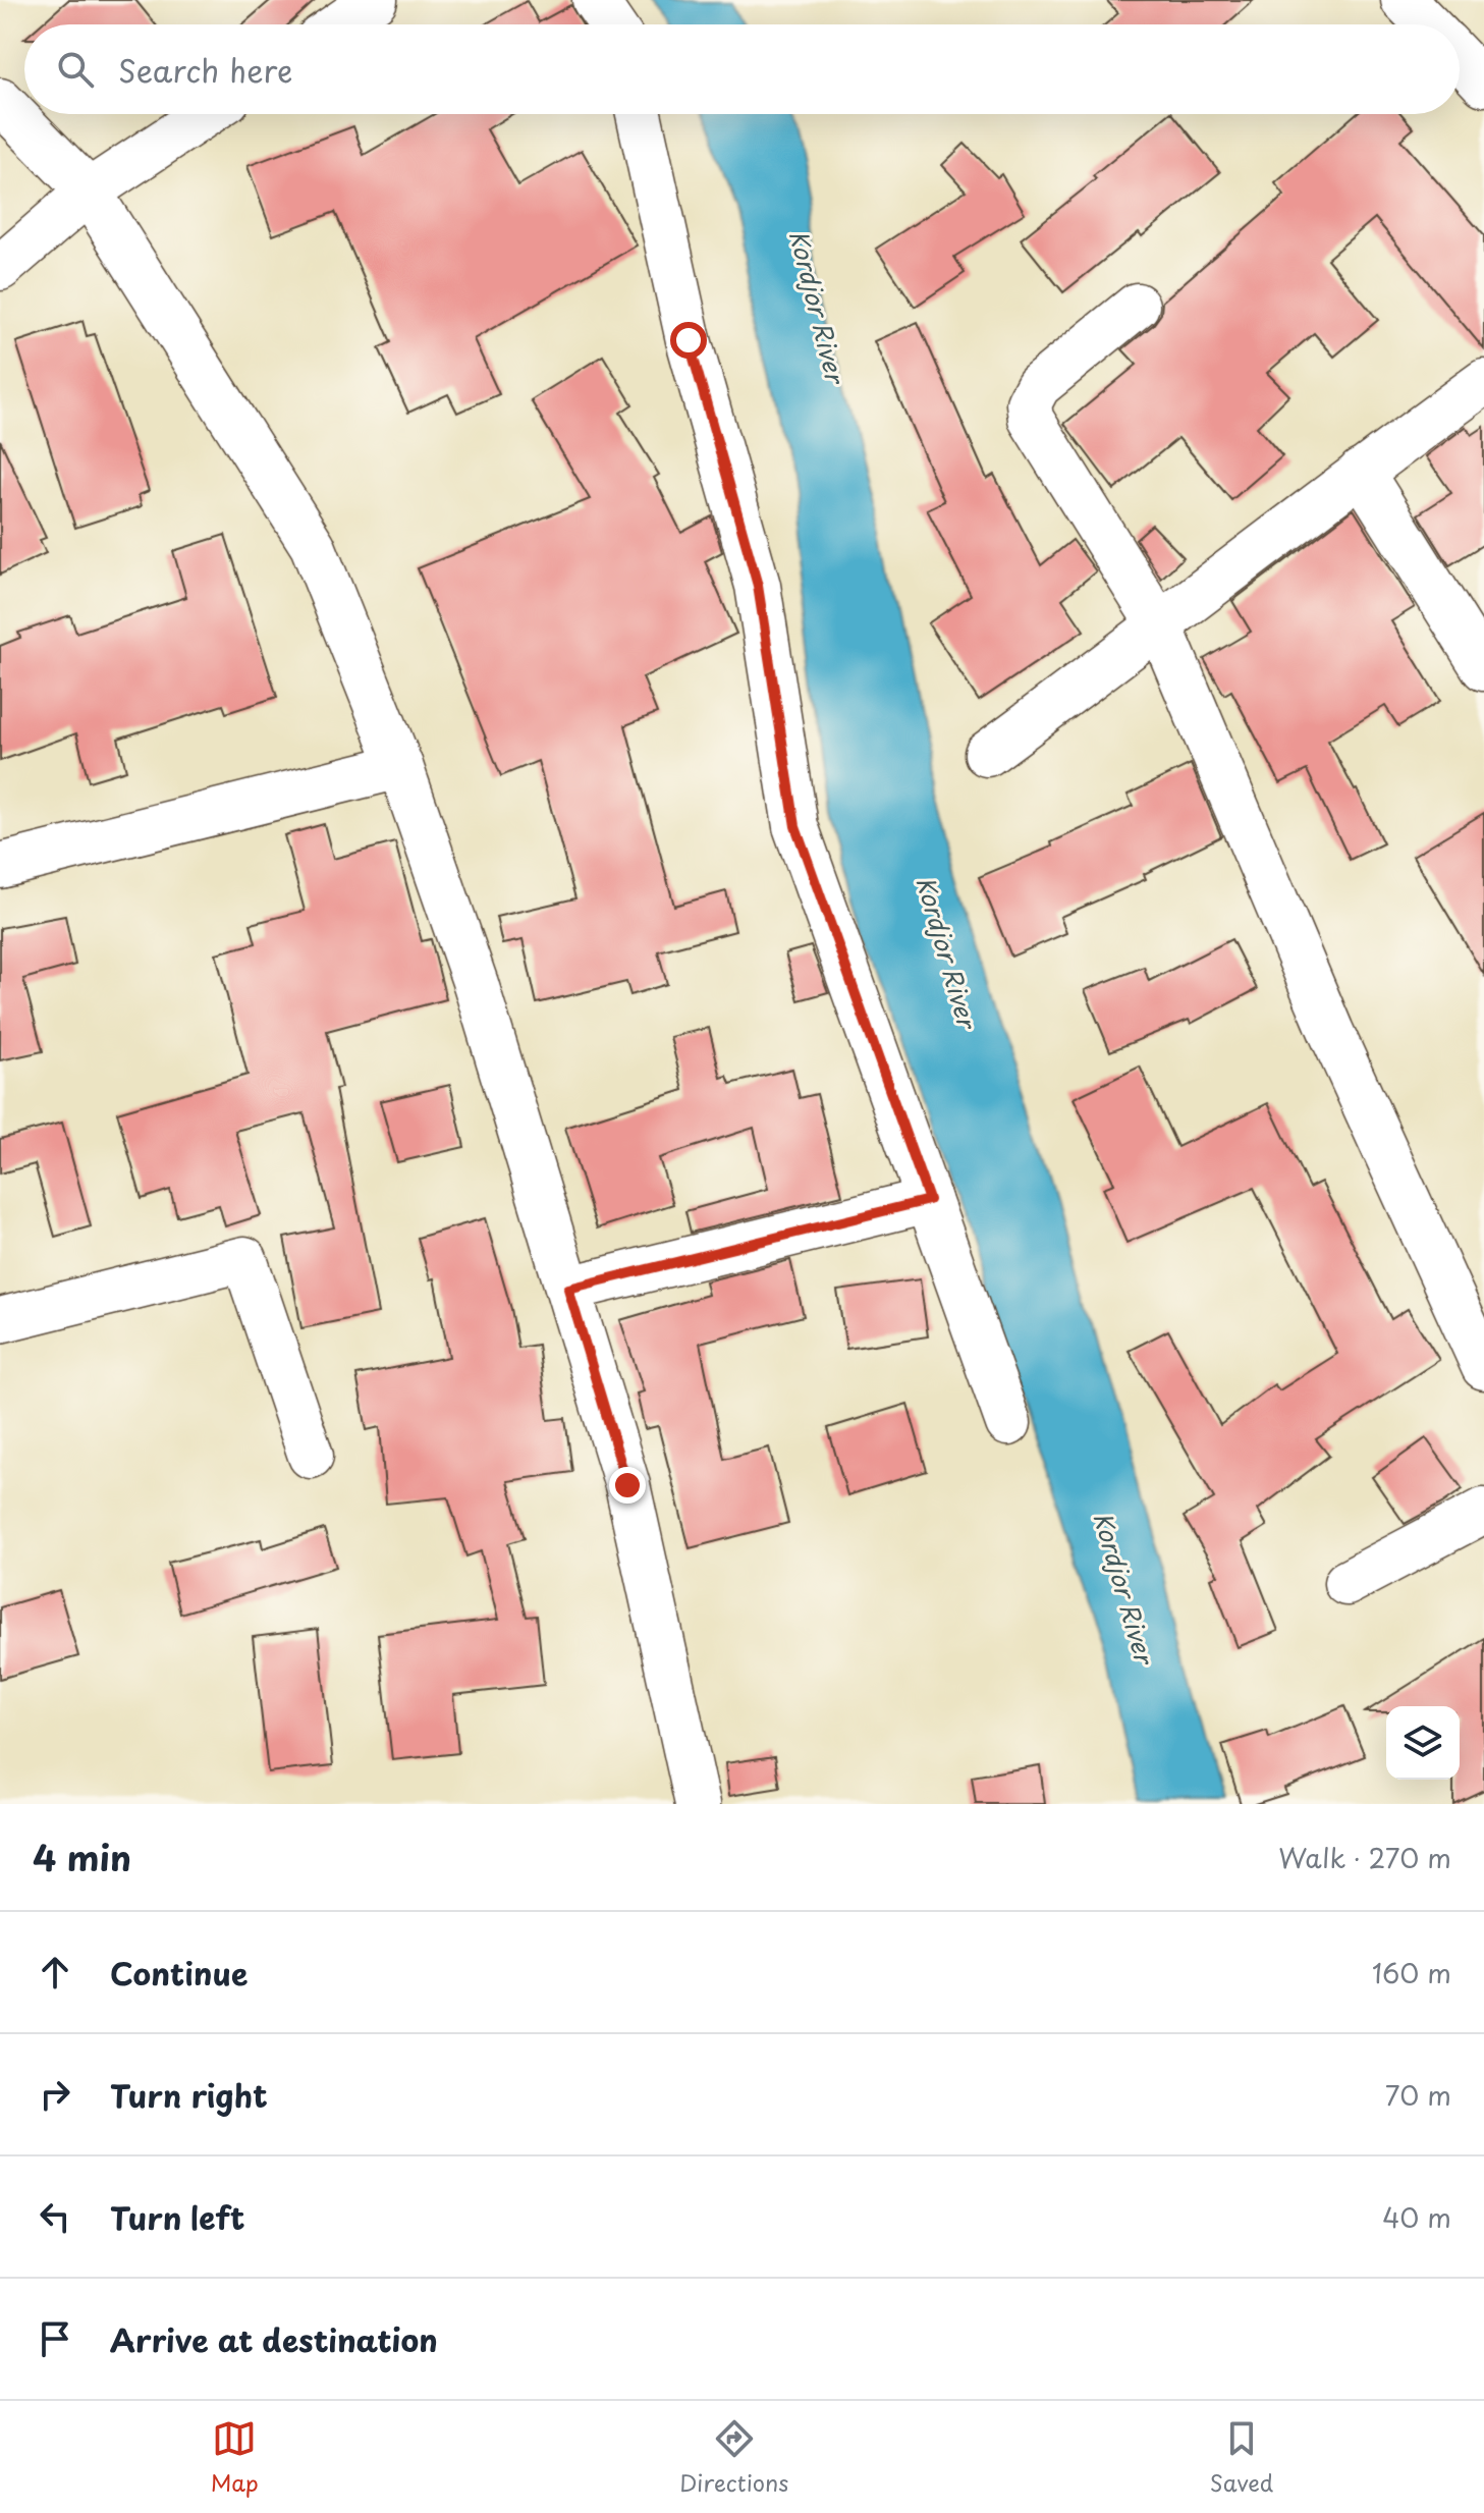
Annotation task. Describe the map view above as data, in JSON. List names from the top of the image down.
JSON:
{
  "water": ["Kordjor River"],
  "page": {
    "search": "Search here",
    "heading": ["4 min", "Walk · 270 m"],
    "list": [
      ["Continue", "160 m"],
      ["Turn right", "70 m"],
      ["Turn left", "40 m"],
      "Arrive at destination"
    ],
    "nav": ["Map", "Directions", "Saved"]
  }
}
